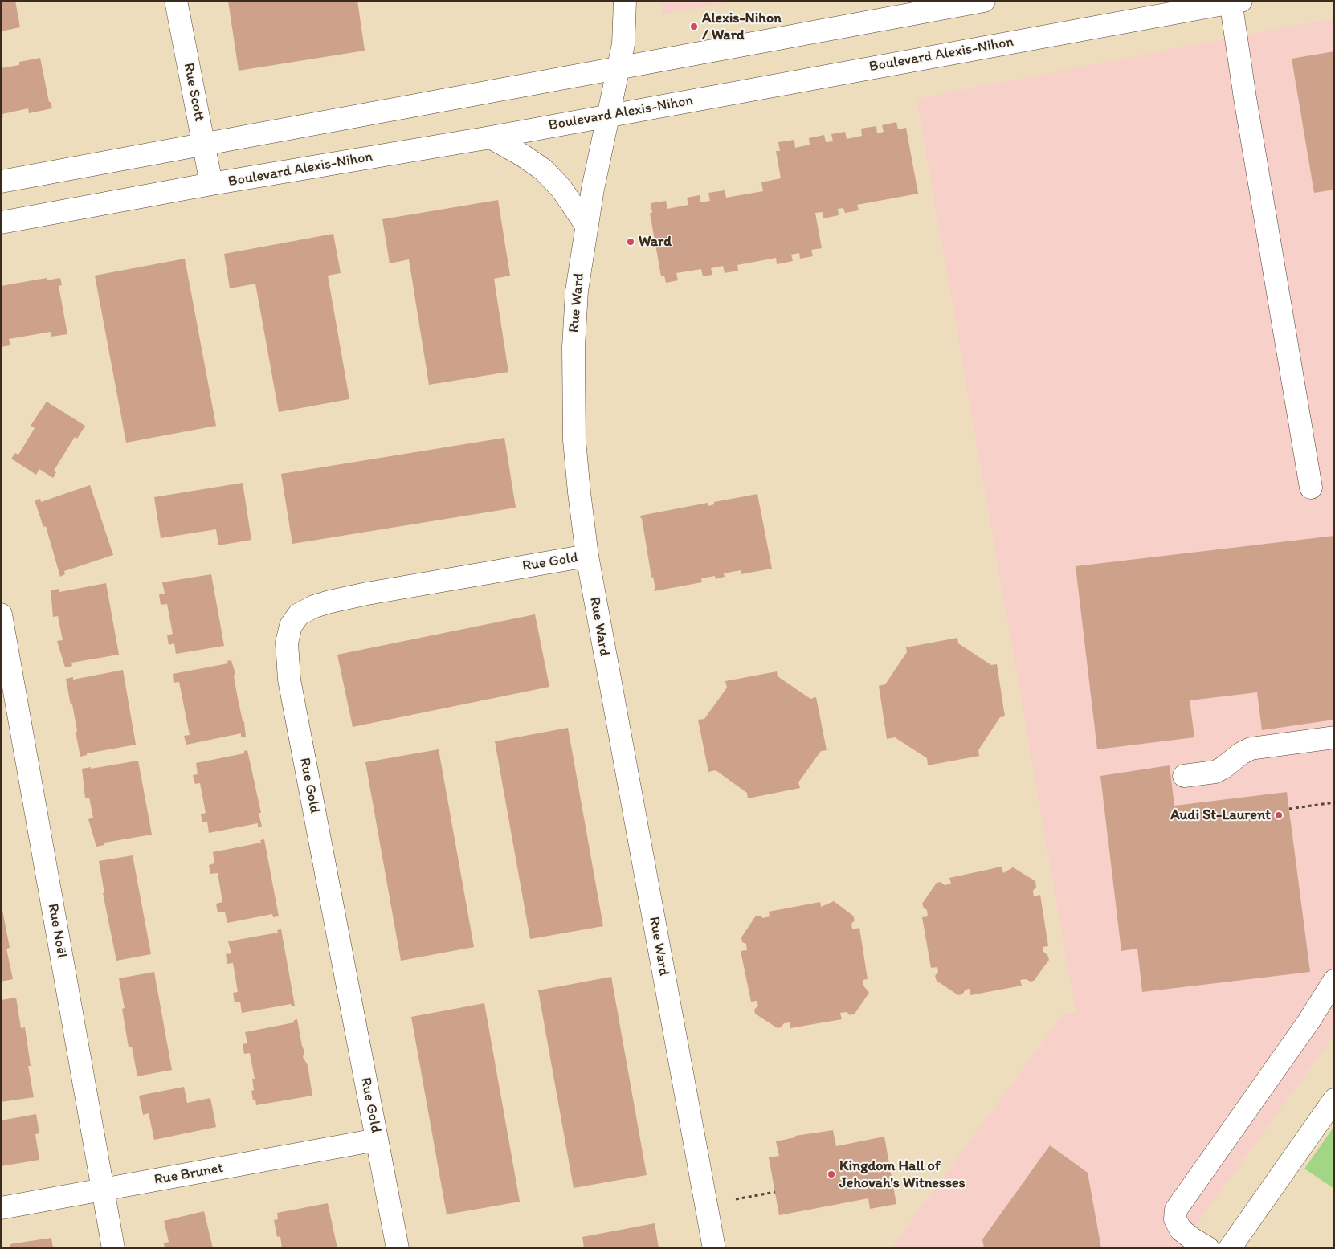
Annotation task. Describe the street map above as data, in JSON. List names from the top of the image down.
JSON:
{
  "streets": {
    "street": [
      "Boulevard Alexis-Nihon",
      "Rue Scott",
      "Rue Ward",
      "Rue Gold",
      "Rue Noël",
      "Rue Brunet"
    ]
  },
  "crossings": [
    ["Boulevard Alexis-Nihon", "Rue Scott"],
    ["Boulevard Alexis-Nihon", "Rue Ward"],
    ["Rue Ward", "Rue Gold"],
    ["Rue Gold", "Rue Brunet"],
    ["Rue Noël", "Rue Brunet"]
  ],
  "places": [
    "Alexis-Nihon / Ward",
    "Ward",
    "Audi St-Laurent",
    "Kingdom Hall of Jehovah's Witnesses"
  ]
}
